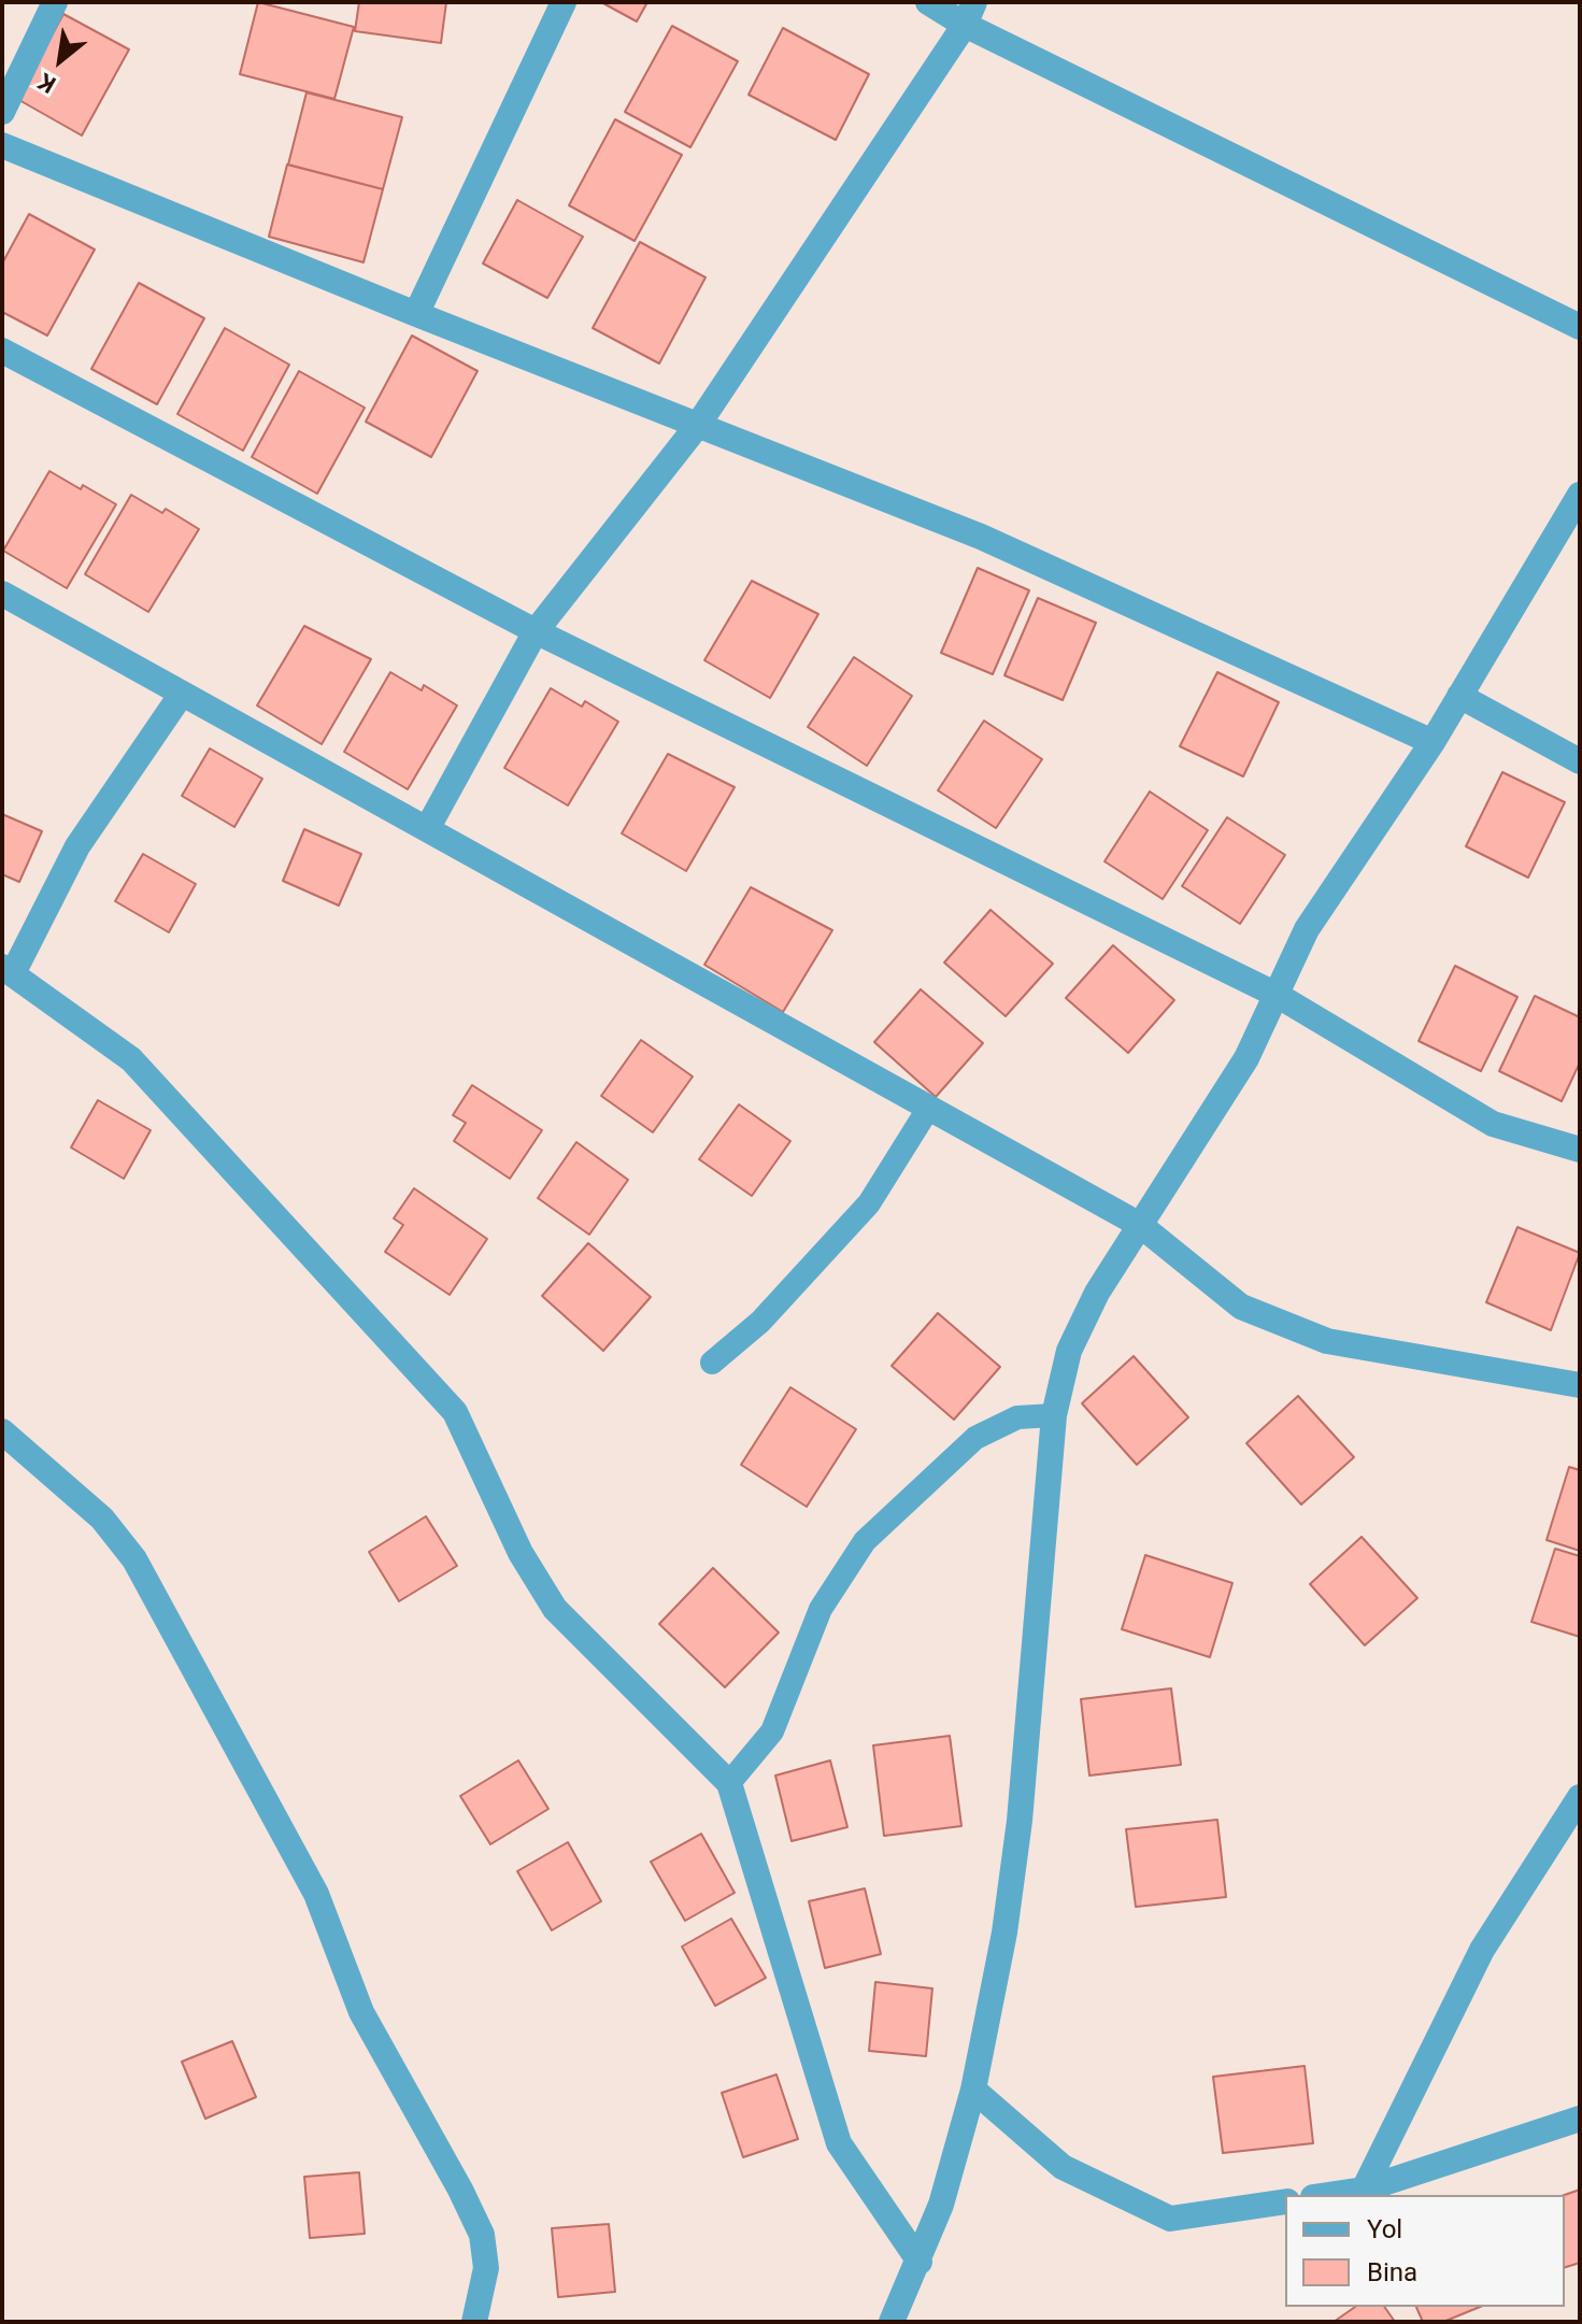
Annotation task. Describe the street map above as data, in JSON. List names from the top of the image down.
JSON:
{
  "legend": ["Yol", "Bina"],
  "north": "bottom left"
}
